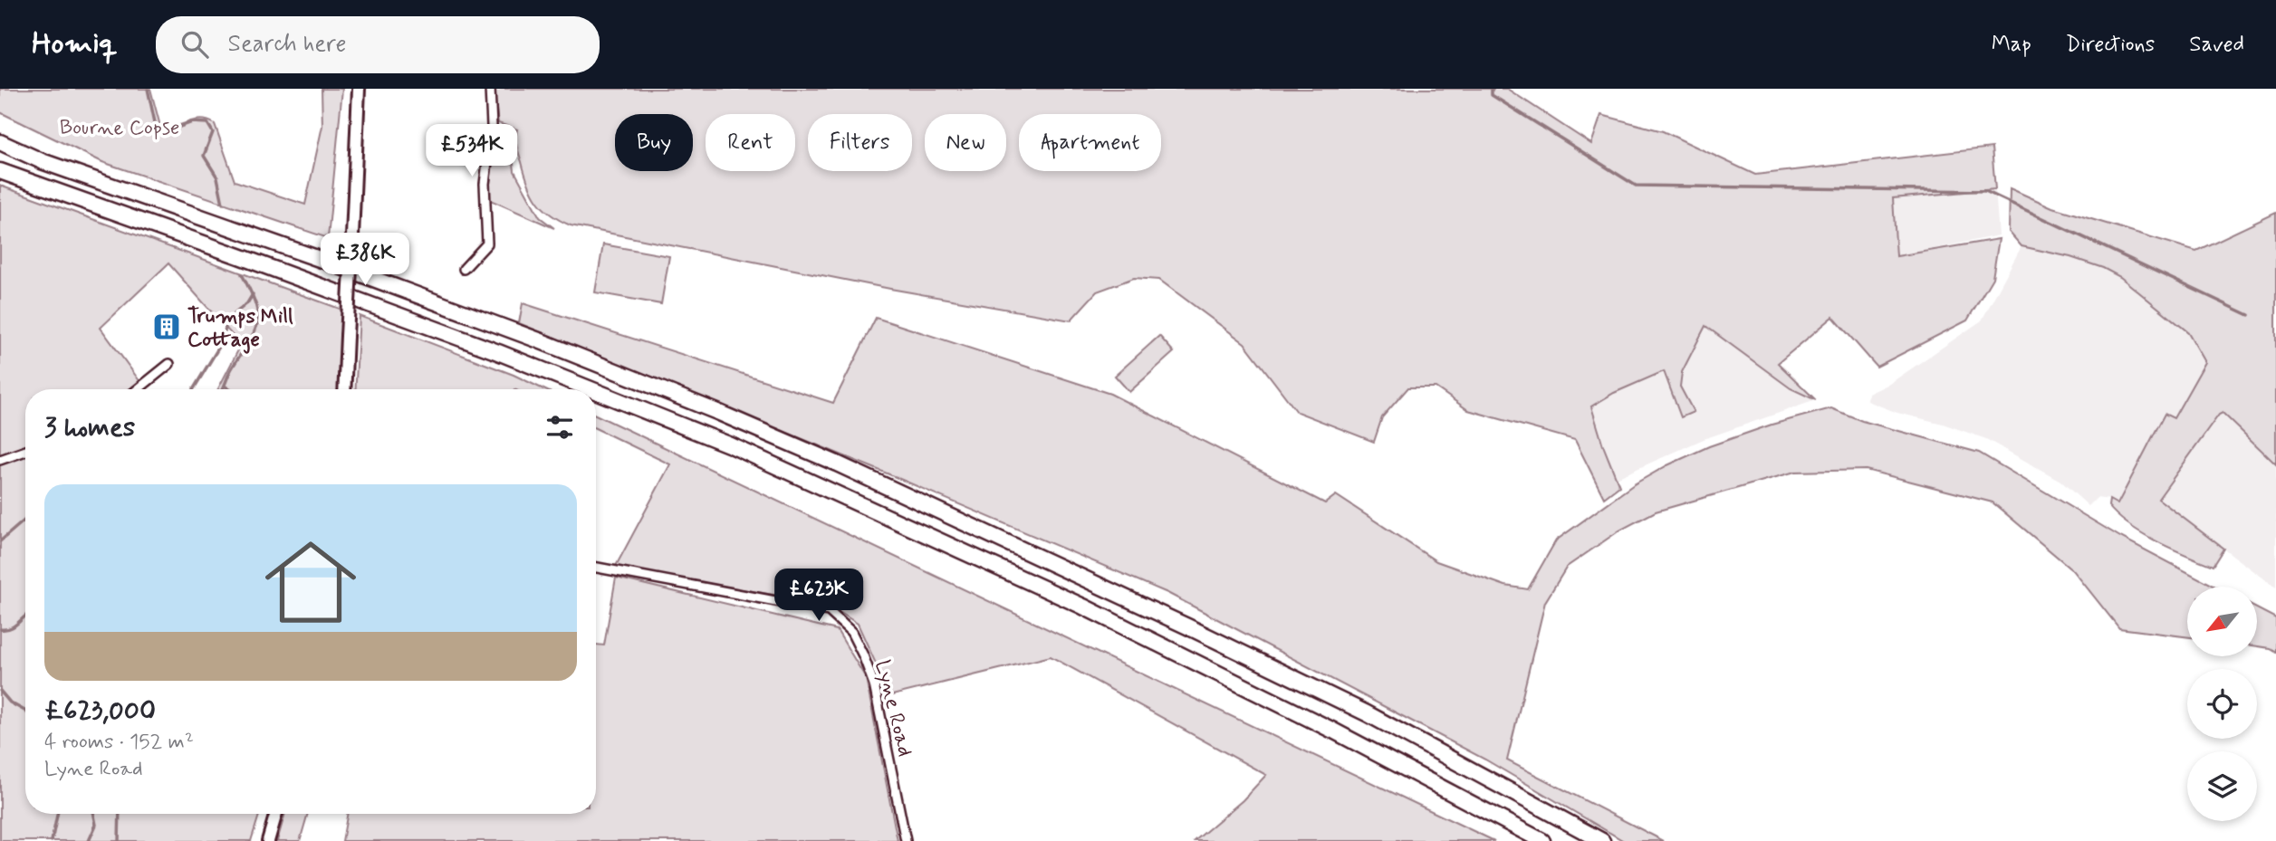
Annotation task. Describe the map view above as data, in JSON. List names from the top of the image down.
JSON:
{
  "streets": {
    "street": ["Lyne Road"]
  },
  "parks": ["Bourne Copse"],
  "places": {
    "building": ["Trumps Mill Cottage"]
  },
  "north": "bottom left",
  "page": {
    "header": "Homiq",
    "search": "Search here",
    "nav": ["Map", "Directions", "Saved"],
    "chip": [
      "Buy",
      "Rent",
      "Filters",
      "New",
      "Apartment"
    ],
    "price": ["£534K", "£386K", "£623K"],
    "heading": "3 homes",
    "list": [
      {
        "name": "£623,000",
        "note": "4 rooms · 152 m² · Lyne Road"
      }
    ]
  }
}
